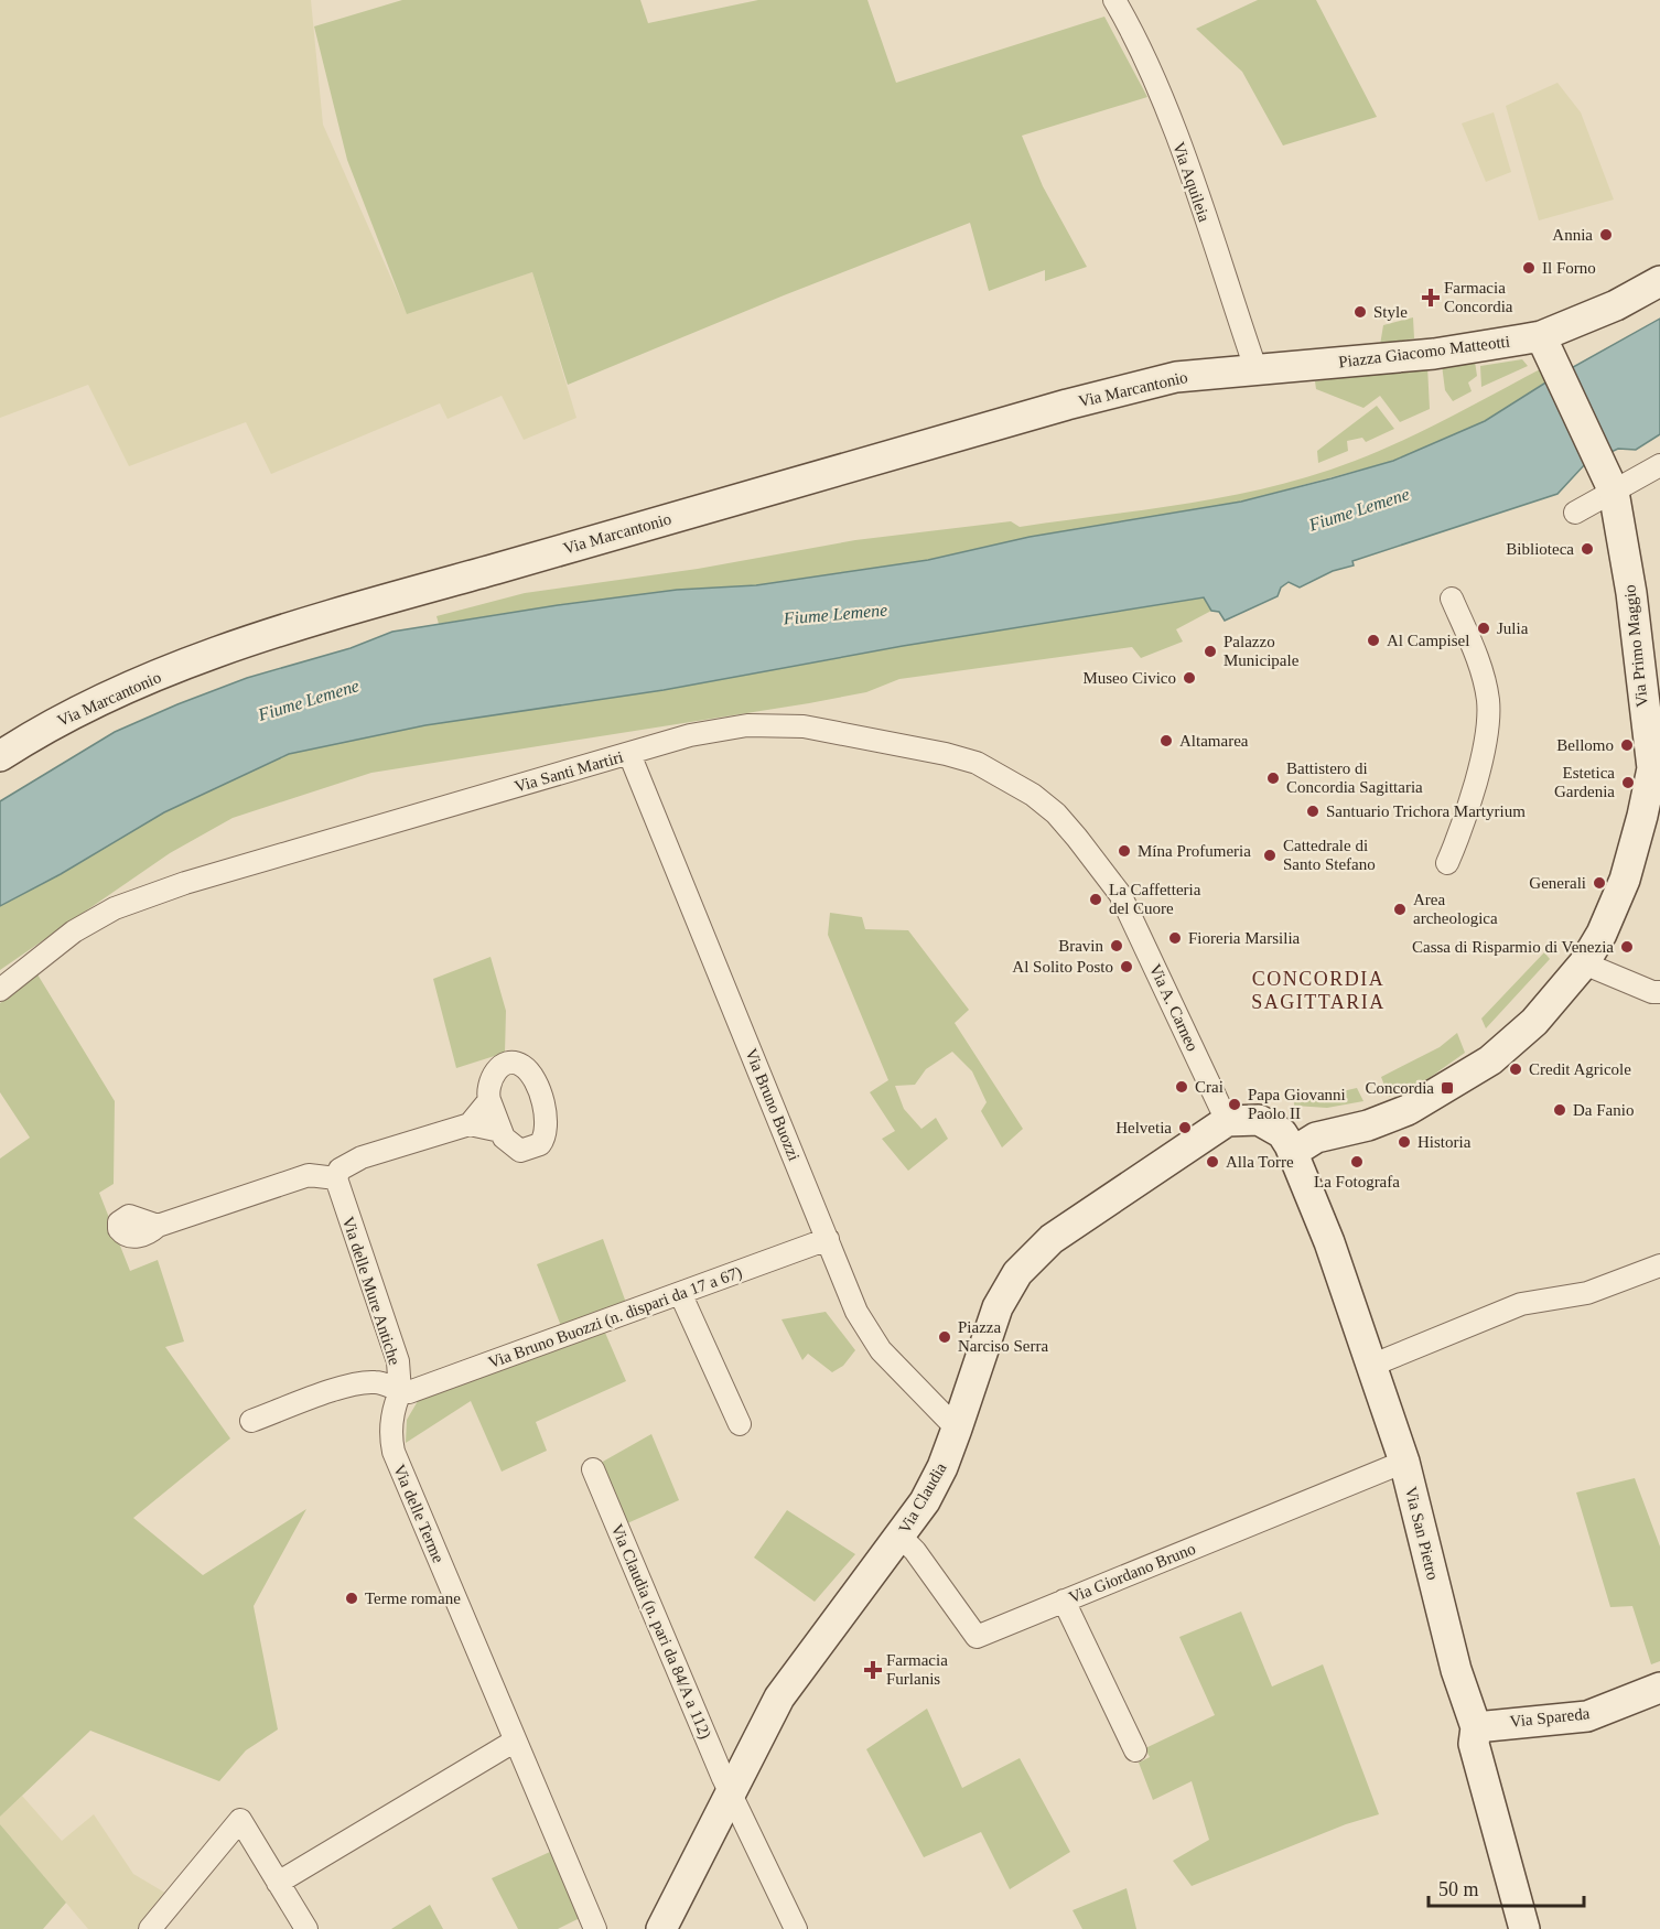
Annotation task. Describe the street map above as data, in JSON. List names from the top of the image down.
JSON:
{
  "streets": {
    "street": [
      "Via Aquileia",
      "Piazza Giacomo Matteotti",
      "Via Marcantonio",
      "Via Primo Maggio",
      "Via Santi Martiri",
      "Via A. Carneo",
      "Via Bruno Buozzi",
      "Via delle Mure Antiche",
      "Via Bruno Buozzi (n. dispari da 17 a 67)",
      "Via Claudia",
      "Via delle Terme",
      "Via San Pietro",
      "Via Giordano Bruno",
      "Via Claudia (n. pari da 84/A a 112)",
      "Via Spareda"
    ]
  },
  "crossings": [
    ["Via Aquileia", "Piazza Giacomo Matteotti"],
    ["Via Aquileia", "Via Marcantonio"],
    ["Piazza Giacomo Matteotti", "Via Marcantonio"],
    ["Piazza Giacomo Matteotti", "Via Primo Maggio"],
    ["Via Primo Maggio", "Via A. Carneo"],
    ["Via Primo Maggio", "Via Claudia"],
    ["Via Primo Maggio", "Via San Pietro"],
    ["Via Santi Martiri", "Via A. Carneo"],
    ["Via Santi Martiri", "Via Bruno Buozzi"],
    ["Via A. Carneo", "Via Claudia"],
    ["Via Bruno Buozzi", "Via Bruno Buozzi (n. dispari da 17 a 67)"],
    ["Via Bruno Buozzi", "Via Claudia"],
    ["Via delle Mure Antiche", "Via Bruno Buozzi (n. dispari da 17 a 67)"],
    ["Via delle Mure Antiche", "Via delle Terme"],
    ["Via Bruno Buozzi (n. dispari da 17 a 67)", "Via delle Terme"],
    ["Via Claudia", "Via Giordano Bruno"],
    ["Via Claudia", "Via Claudia (n. pari da 84/A a 112)"],
    ["Via San Pietro", "Via Giordano Bruno"],
    ["Via San Pietro", "Via Spareda"]
  ],
  "districts": ["CONCORDIA SAGITTARIA"],
  "water": ["Fiume Lemene"],
  "places": {
    "other": [
      "Annia",
      "Il Forno",
      "Style",
      "Biblioteca",
      "Julia",
      "Al Campisel",
      "Palazzo Municipale",
      "Museo Civico",
      "Altamarea",
      "Bellomo",
      "Battistero di Concordia Sagittaria",
      "Estetica Gardenia",
      "Santuario Trichora Martyrium",
      "Mína Profumeria",
      "Cattedrale di Santo Stefano",
      "Generali",
      "La Caffetteria del Cuore",
      "Area archeologica",
      "Fioreria Marsilia",
      "Bravin",
      "Cassa di Risparmio di Venezia",
      "Al Solito Posto",
      "Credit Agricole",
      "Crai",
      "Papa Giovanni Paolo II",
      "Da Fanio",
      "Helvetia",
      "Historia",
      "Alla Torre",
      "La Fotografa",
      "Piazza Narciso Serra",
      "Terme romane"
    ],
    "health": ["Farmacia Concordia", "Farmacia Furlanis"],
    "transit": ["Concordia"]
  },
  "scale_bar": "50 m"
}
